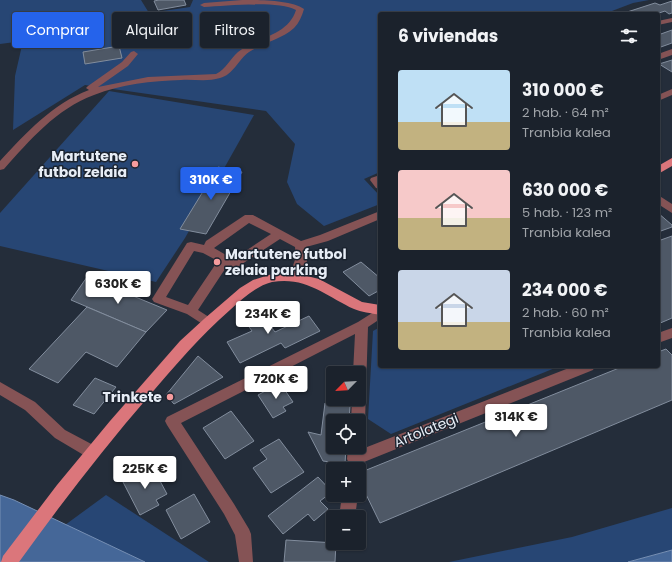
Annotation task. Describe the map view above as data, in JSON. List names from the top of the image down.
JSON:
{
  "streets": {
    "street": ["Artolategi"]
  },
  "places": ["Martutene futbol zelaia", "Martutene futbol zelaia parking", "Trinkete"],
  "north": "bottom left",
  "page": {
    "chip": ["Comprar", "Alquilar", "Filtros"],
    "heading": "6 viviendas",
    "list": [
      {
        "name": "310 000 €",
        "note": "2 hab. · 64 m² · Tranbia kalea"
      },
      {
        "name": "630 000 €",
        "note": "5 hab. · 123 m² · Tranbia kalea"
      },
      {
        "name": "234 000 €",
        "note": "2 hab. · 60 m² · Tranbia kalea"
      }
    ],
    "price": [
      "310K €",
      "630K €",
      "234K €",
      "720K €",
      "314K €",
      "225K €"
    ],
    "map_buttons": ["+", "−"]
  }
}
